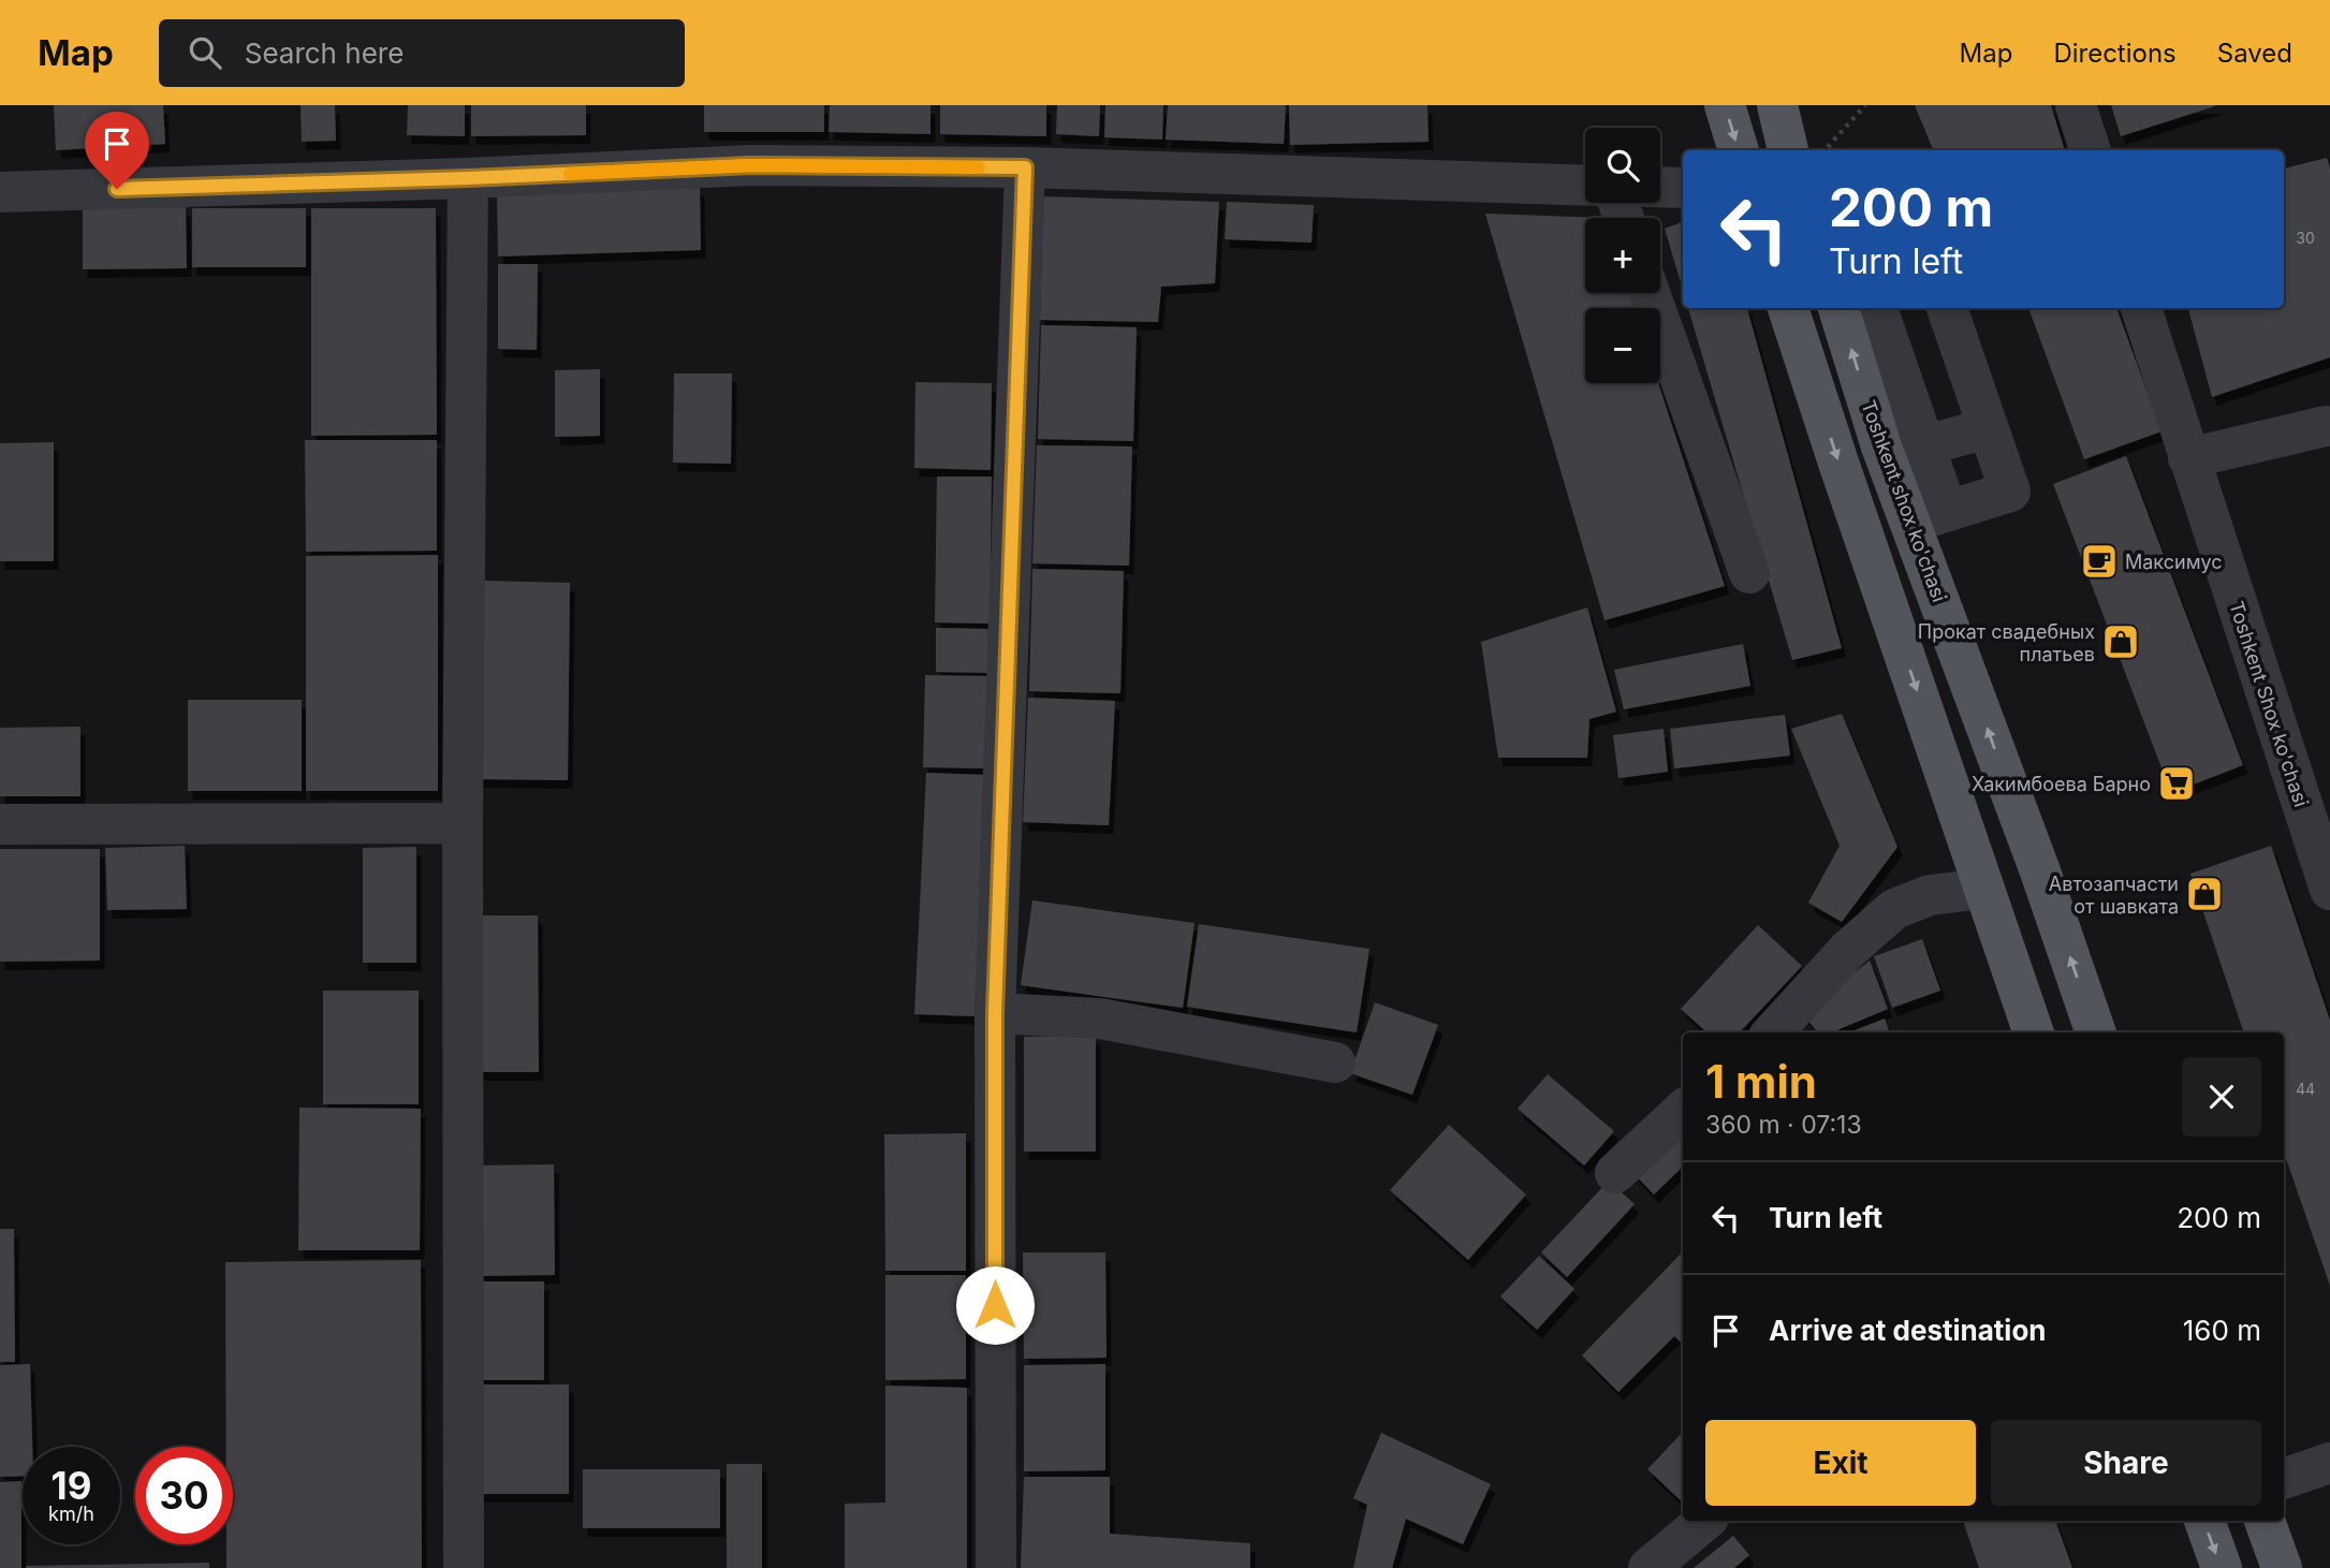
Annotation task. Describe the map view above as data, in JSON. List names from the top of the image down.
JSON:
{
  "streets": {
    "main road": ["Toshkent shox ko'chasi"],
    "street": ["Toshkent Shox ko'chasi"]
  },
  "places": {
    "cafe": ["Максимус"],
    "shop": ["Прокат свадебных платьев", "Автозапчасти от шавката"],
    "supermarket": ["Хакимбоева Барно"]
  },
  "house_numbers": ["30", "44"],
  "page": {
    "header": "Map",
    "search": "Search here",
    "nav": ["Map", "Directions", "Saved"],
    "map_buttons": ["+", "−"],
    "turn": ["200 m", "Turn left"],
    "heading": ["1 min", "360 m · 07:13"],
    "list": [
      {
        "name": "Turn left",
        "value": "200 m"
      },
      {
        "name": "Arrive at destination",
        "value": "160 m"
      }
    ],
    "buttons": ["Exit", "Share"],
    "speed": "19 km/h",
    "limit": "30"
  }
}
